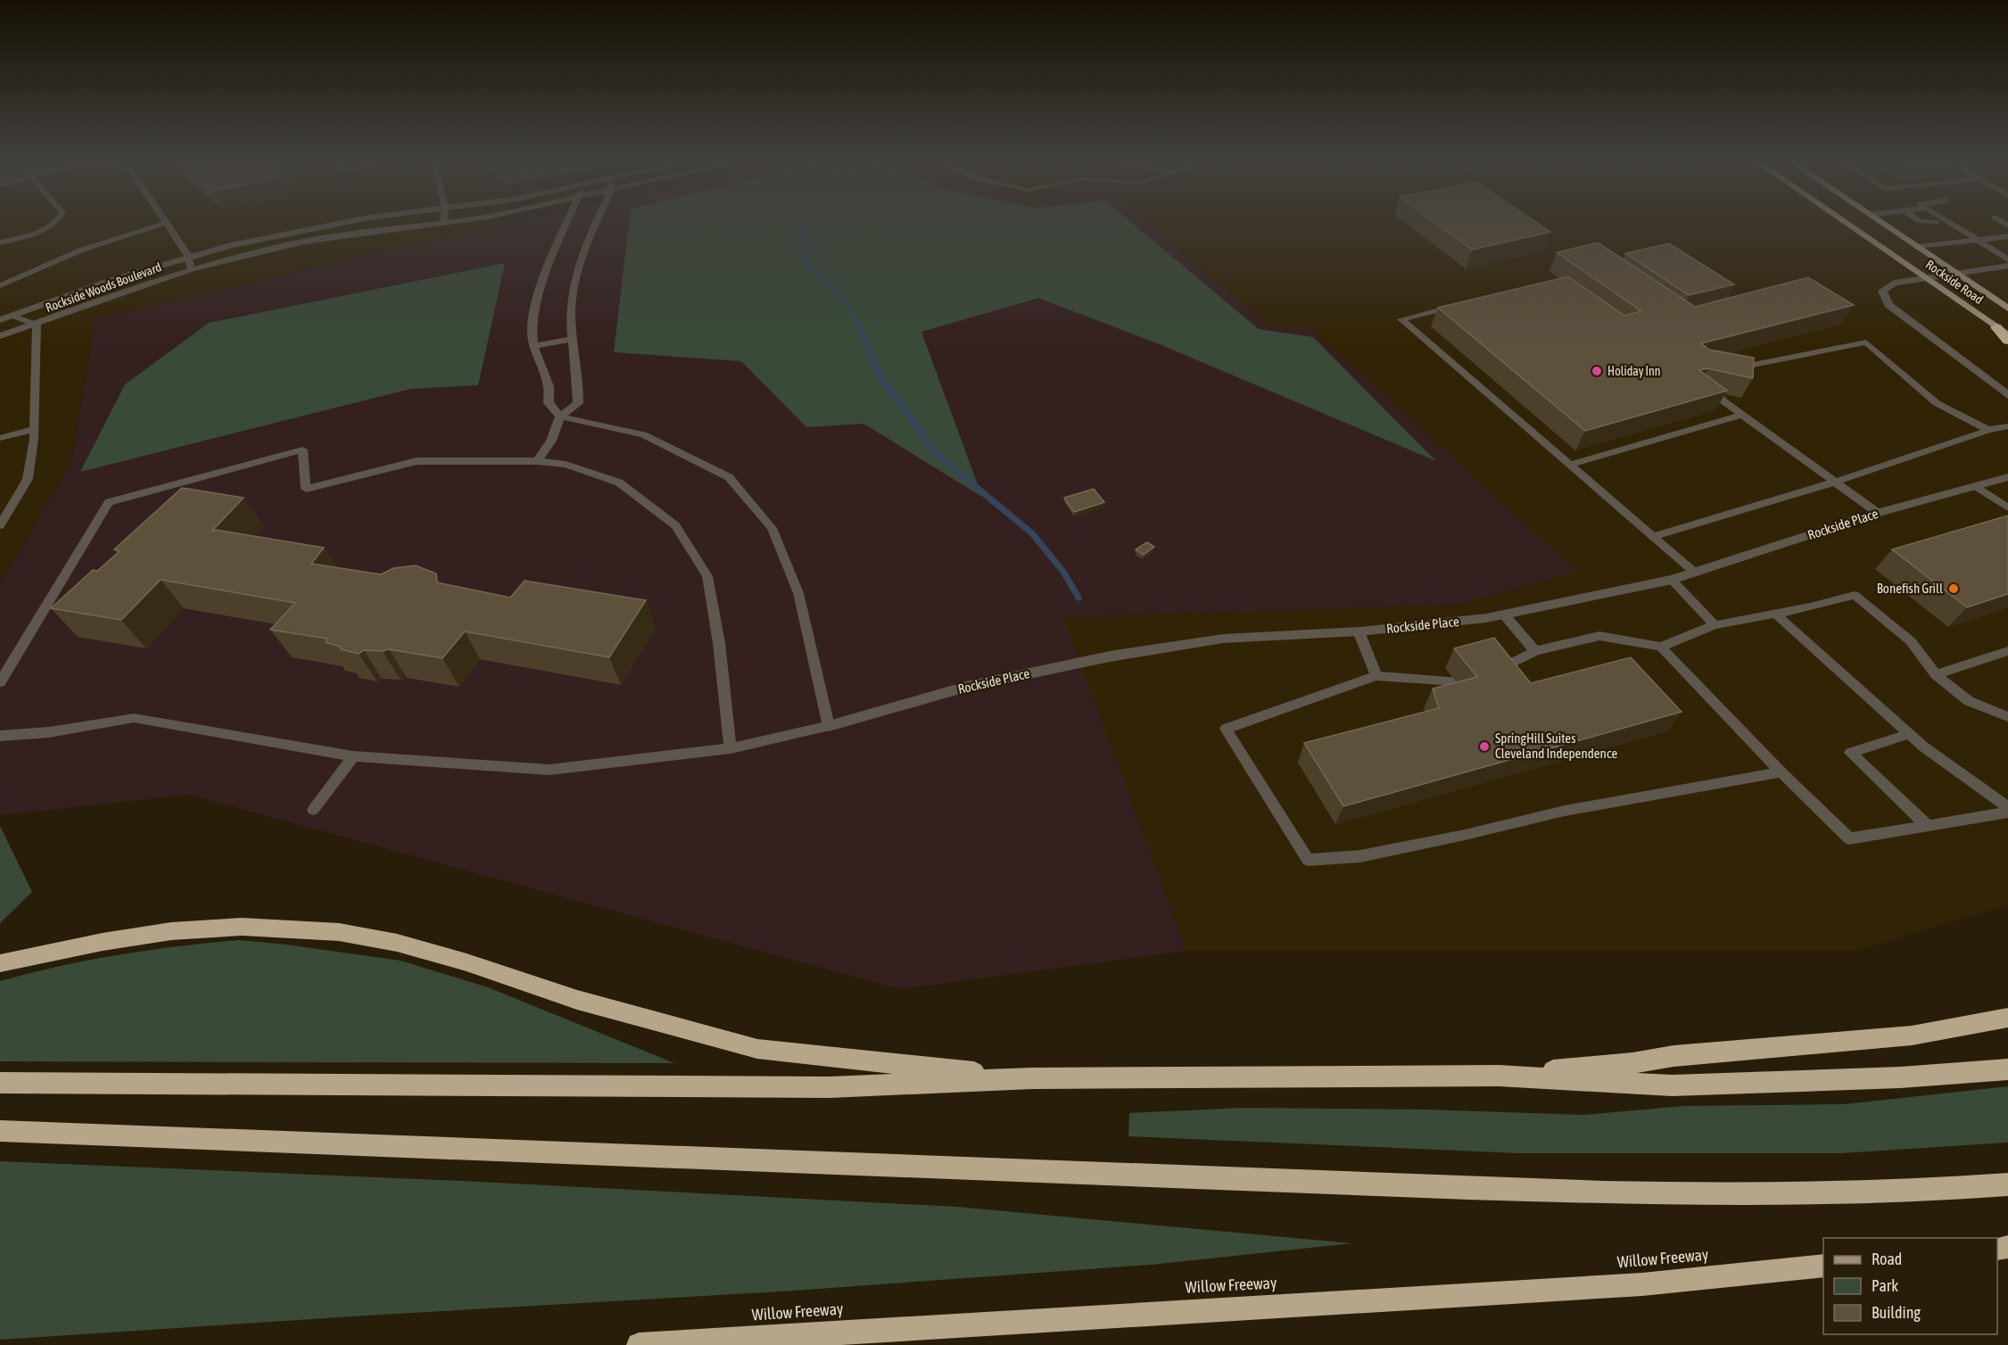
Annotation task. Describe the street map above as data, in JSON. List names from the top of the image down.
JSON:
{
  "streets": {
    "highway": ["Willow Freeway"],
    "main road": ["Rockside Road"],
    "street": ["Rockside Woods Boulevard", "Rockside Place"]
  },
  "places": ["Holiday Inn", "Bonefish Grill", "SpringHill Suites Cleveland Independence"],
  "legend": ["Road", "Park", "Building"]
}
